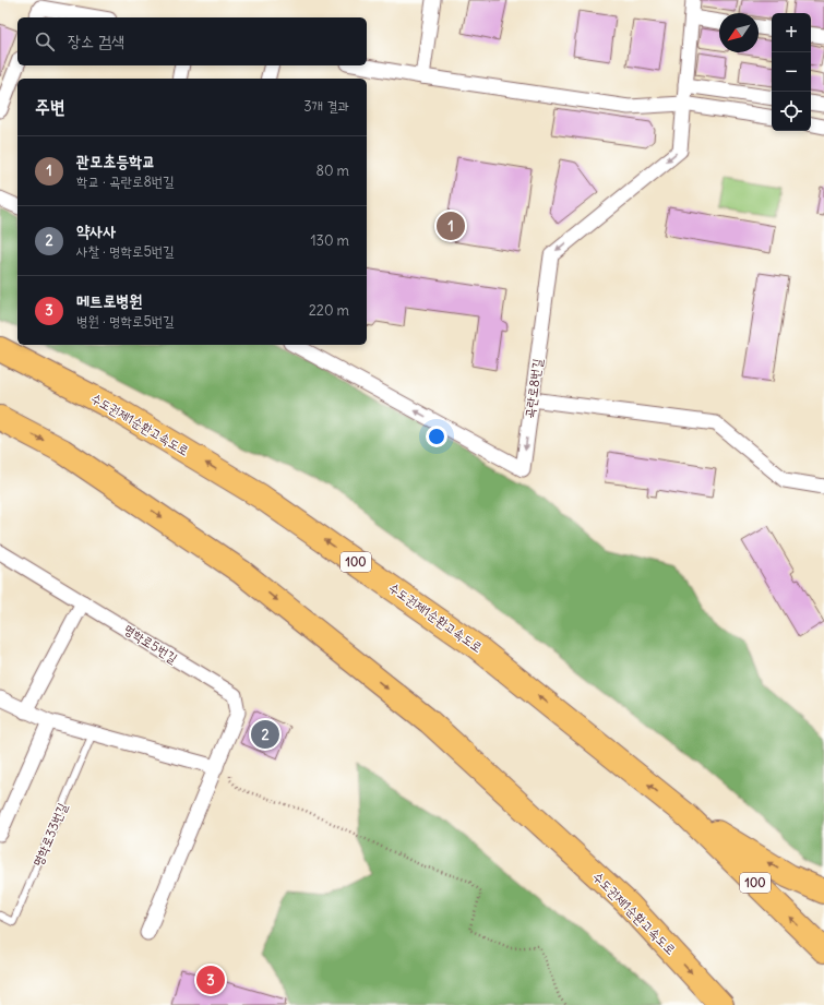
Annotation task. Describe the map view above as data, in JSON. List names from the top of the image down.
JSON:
{
  "streets": {
    "highway": ["수도권제1순환고속도로", "100"],
    "street": ["곡란로8번길", "명학로5번길"],
    "lane": ["명학로33번길"]
  },
  "north": "bottom left",
  "page": {
    "map_buttons": ["+", "−"],
    "search": "장소 검색",
    "heading": ["주변", "3개 결과"],
    "list": [
      {
        "mark": "1",
        "name": "관모초등학교",
        "note": "학교 · 곡란로8번길",
        "value": "80 m"
      },
      {
        "mark": "2",
        "name": "약사사",
        "note": "사찰 · 명학로5번길",
        "value": "130 m"
      },
      {
        "mark": "3",
        "name": "메트로병원",
        "note": "병원 · 명학로5번길",
        "value": "220 m"
      }
    ],
    "pins": ["1", "2", "3"]
  }
}
